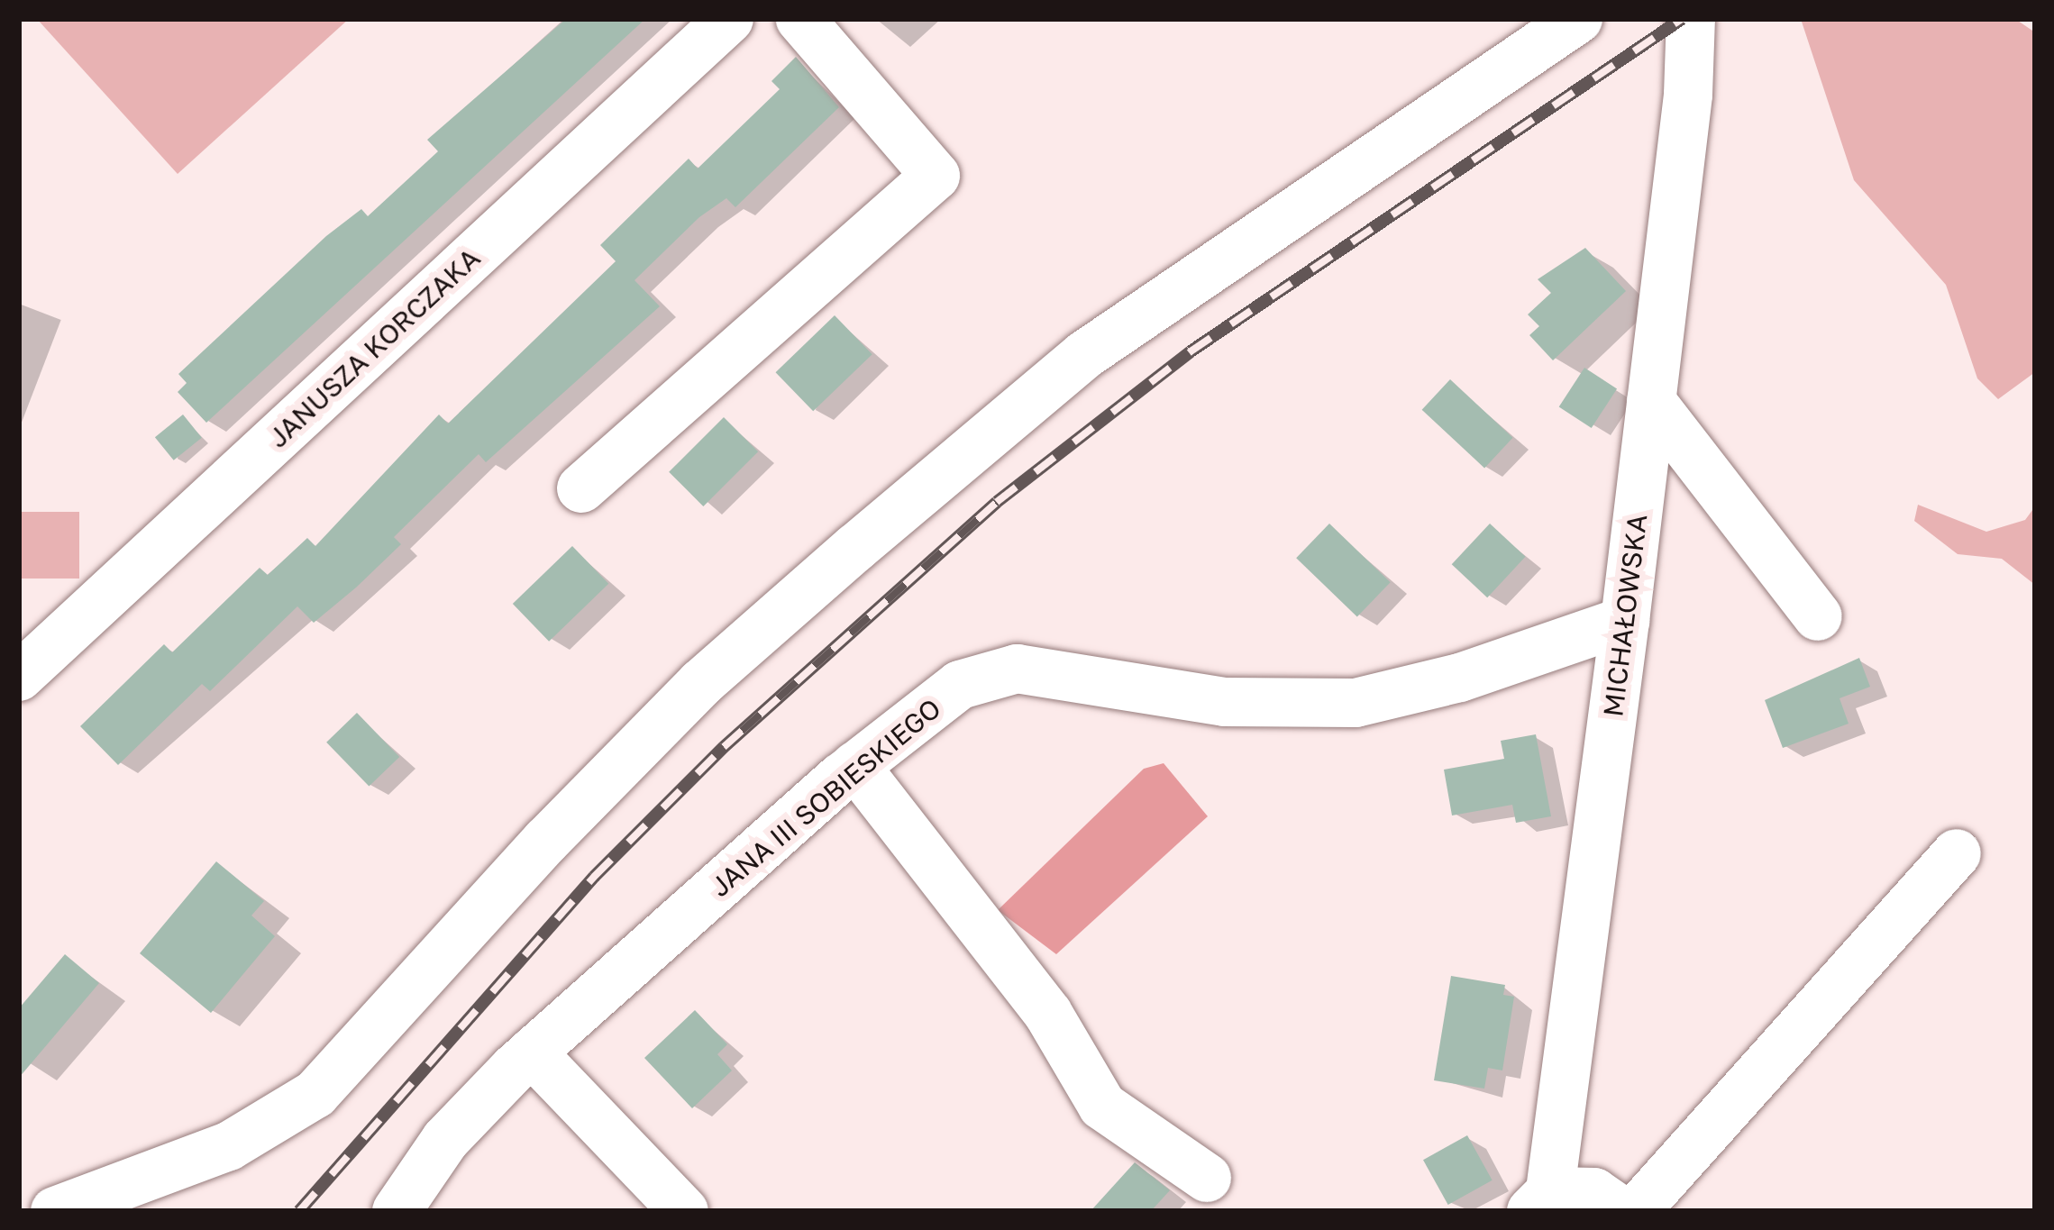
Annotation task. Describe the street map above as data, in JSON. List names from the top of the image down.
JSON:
{
  "streets": {
    "street": ["JANUSZA KORCZAKA", "MICHAŁOWSKA", "JANA III SOBIESKIEGO"]
  },
  "crossings": [
    ["MICHAŁOWSKA", "JANA III SOBIESKIEGO"]
  ]
}
